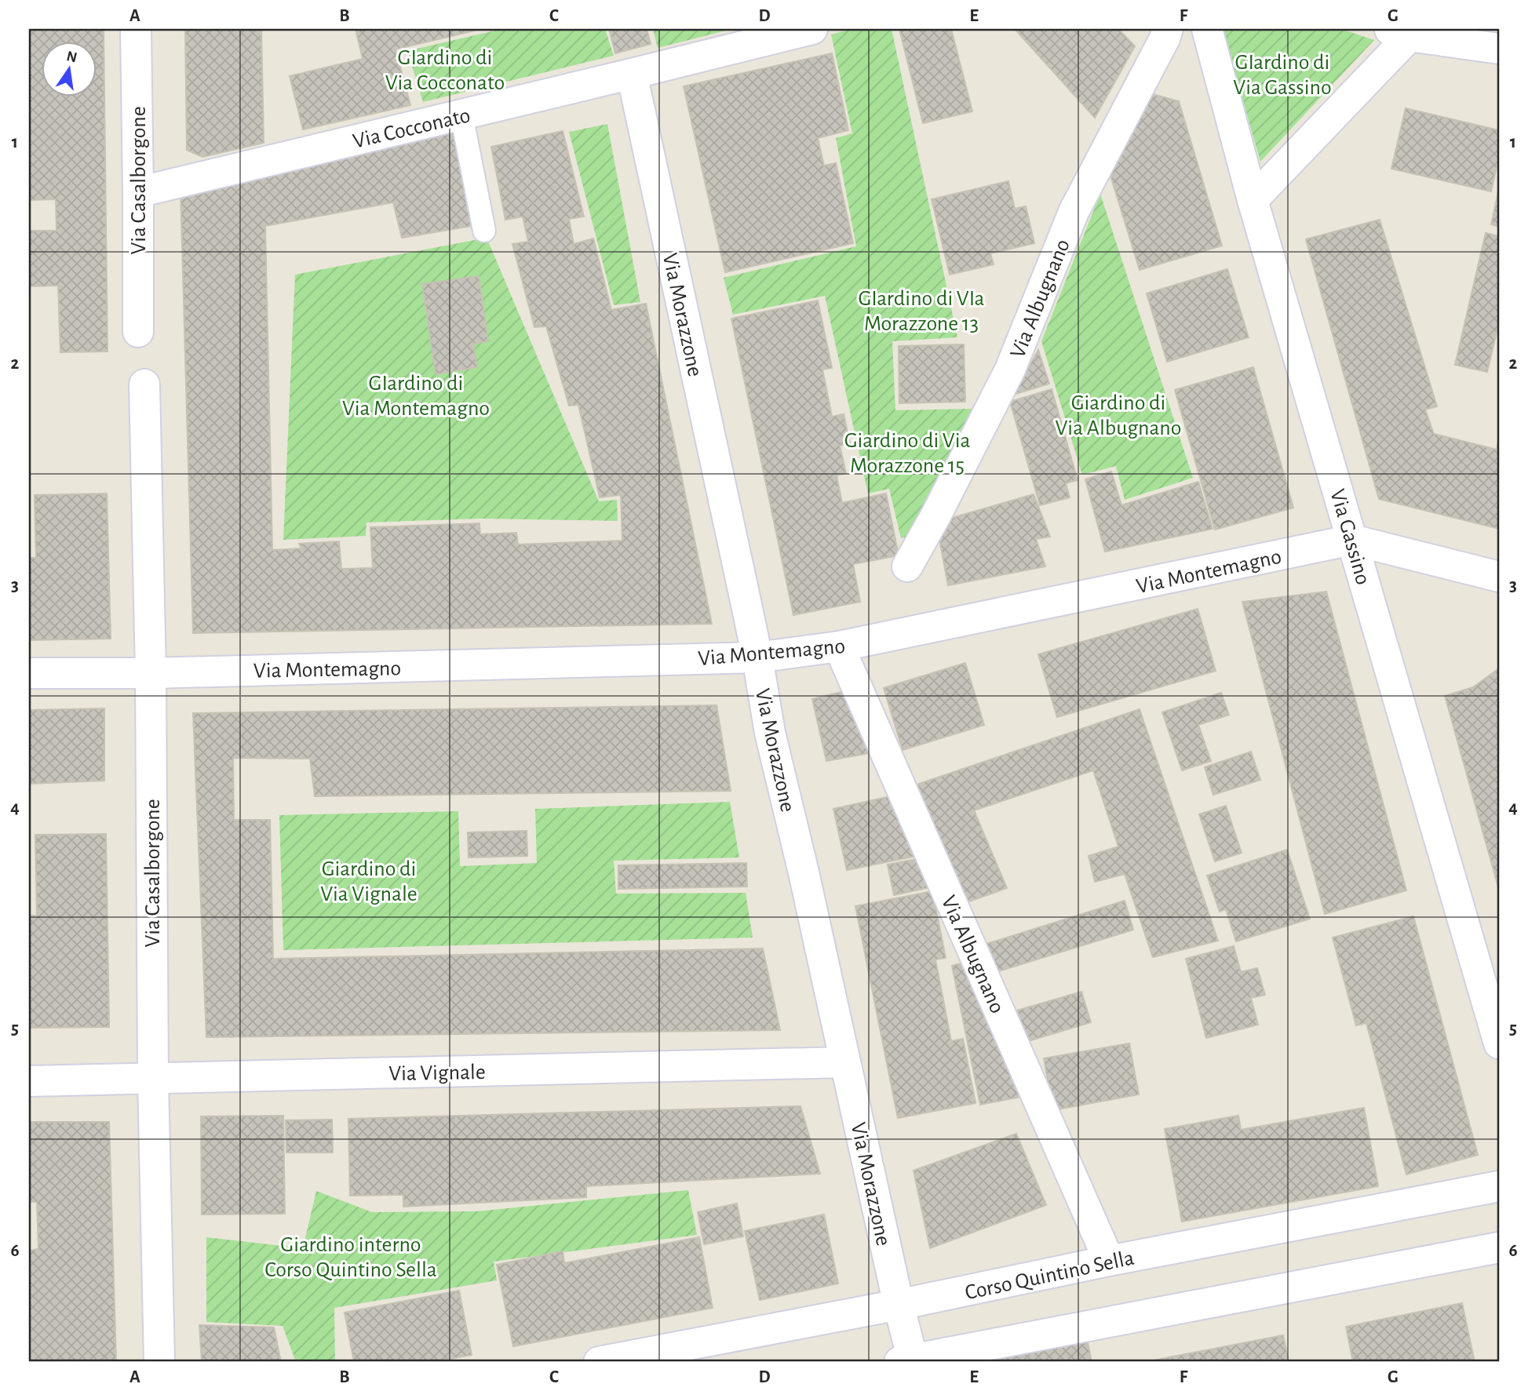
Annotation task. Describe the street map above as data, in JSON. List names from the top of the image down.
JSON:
{
  "streets": {
    "street": [
      "Via Cocconato",
      "Via Casalborgone",
      "Via Albugnano",
      "Via Morazzone",
      "Via Gassino",
      "Via Montemagno",
      "Via Vignale",
      "Corso Quintino Sella"
    ]
  },
  "crossings": [
    ["Via Cocconato", "Via Casalborgone"],
    ["Via Cocconato", "Via Morazzone"],
    ["Via Casalborgone", "Via Montemagno"],
    ["Via Casalborgone", "Via Vignale"],
    ["Via Albugnano", "Via Montemagno"],
    ["Via Albugnano", "Corso Quintino Sella"],
    ["Via Morazzone", "Via Montemagno"],
    ["Via Morazzone", "Via Vignale"],
    ["Via Morazzone", "Corso Quintino Sella"],
    ["Via Gassino", "Via Montemagno"]
  ],
  "parks": [
    "GIardino di Via Cocconato",
    "GIardino di Via Gassino",
    "GIardino di VIa Morazzone 13",
    "GIardino di Via Montemagno",
    "Giardino di Via Albugnano",
    "Giardino di Via Morazzone 15",
    "Giardino di Via Vignale",
    "Giardino interno Corso Quintino Sella"
  ],
  "north": "top",
  "grid": {
    "columns": [
      "A",
      "B",
      "C",
      "D",
      "E",
      "F",
      "G"
    ],
    "rows": [
      "1",
      "2",
      "3",
      "4",
      "5",
      "6"
    ]
  }
}
